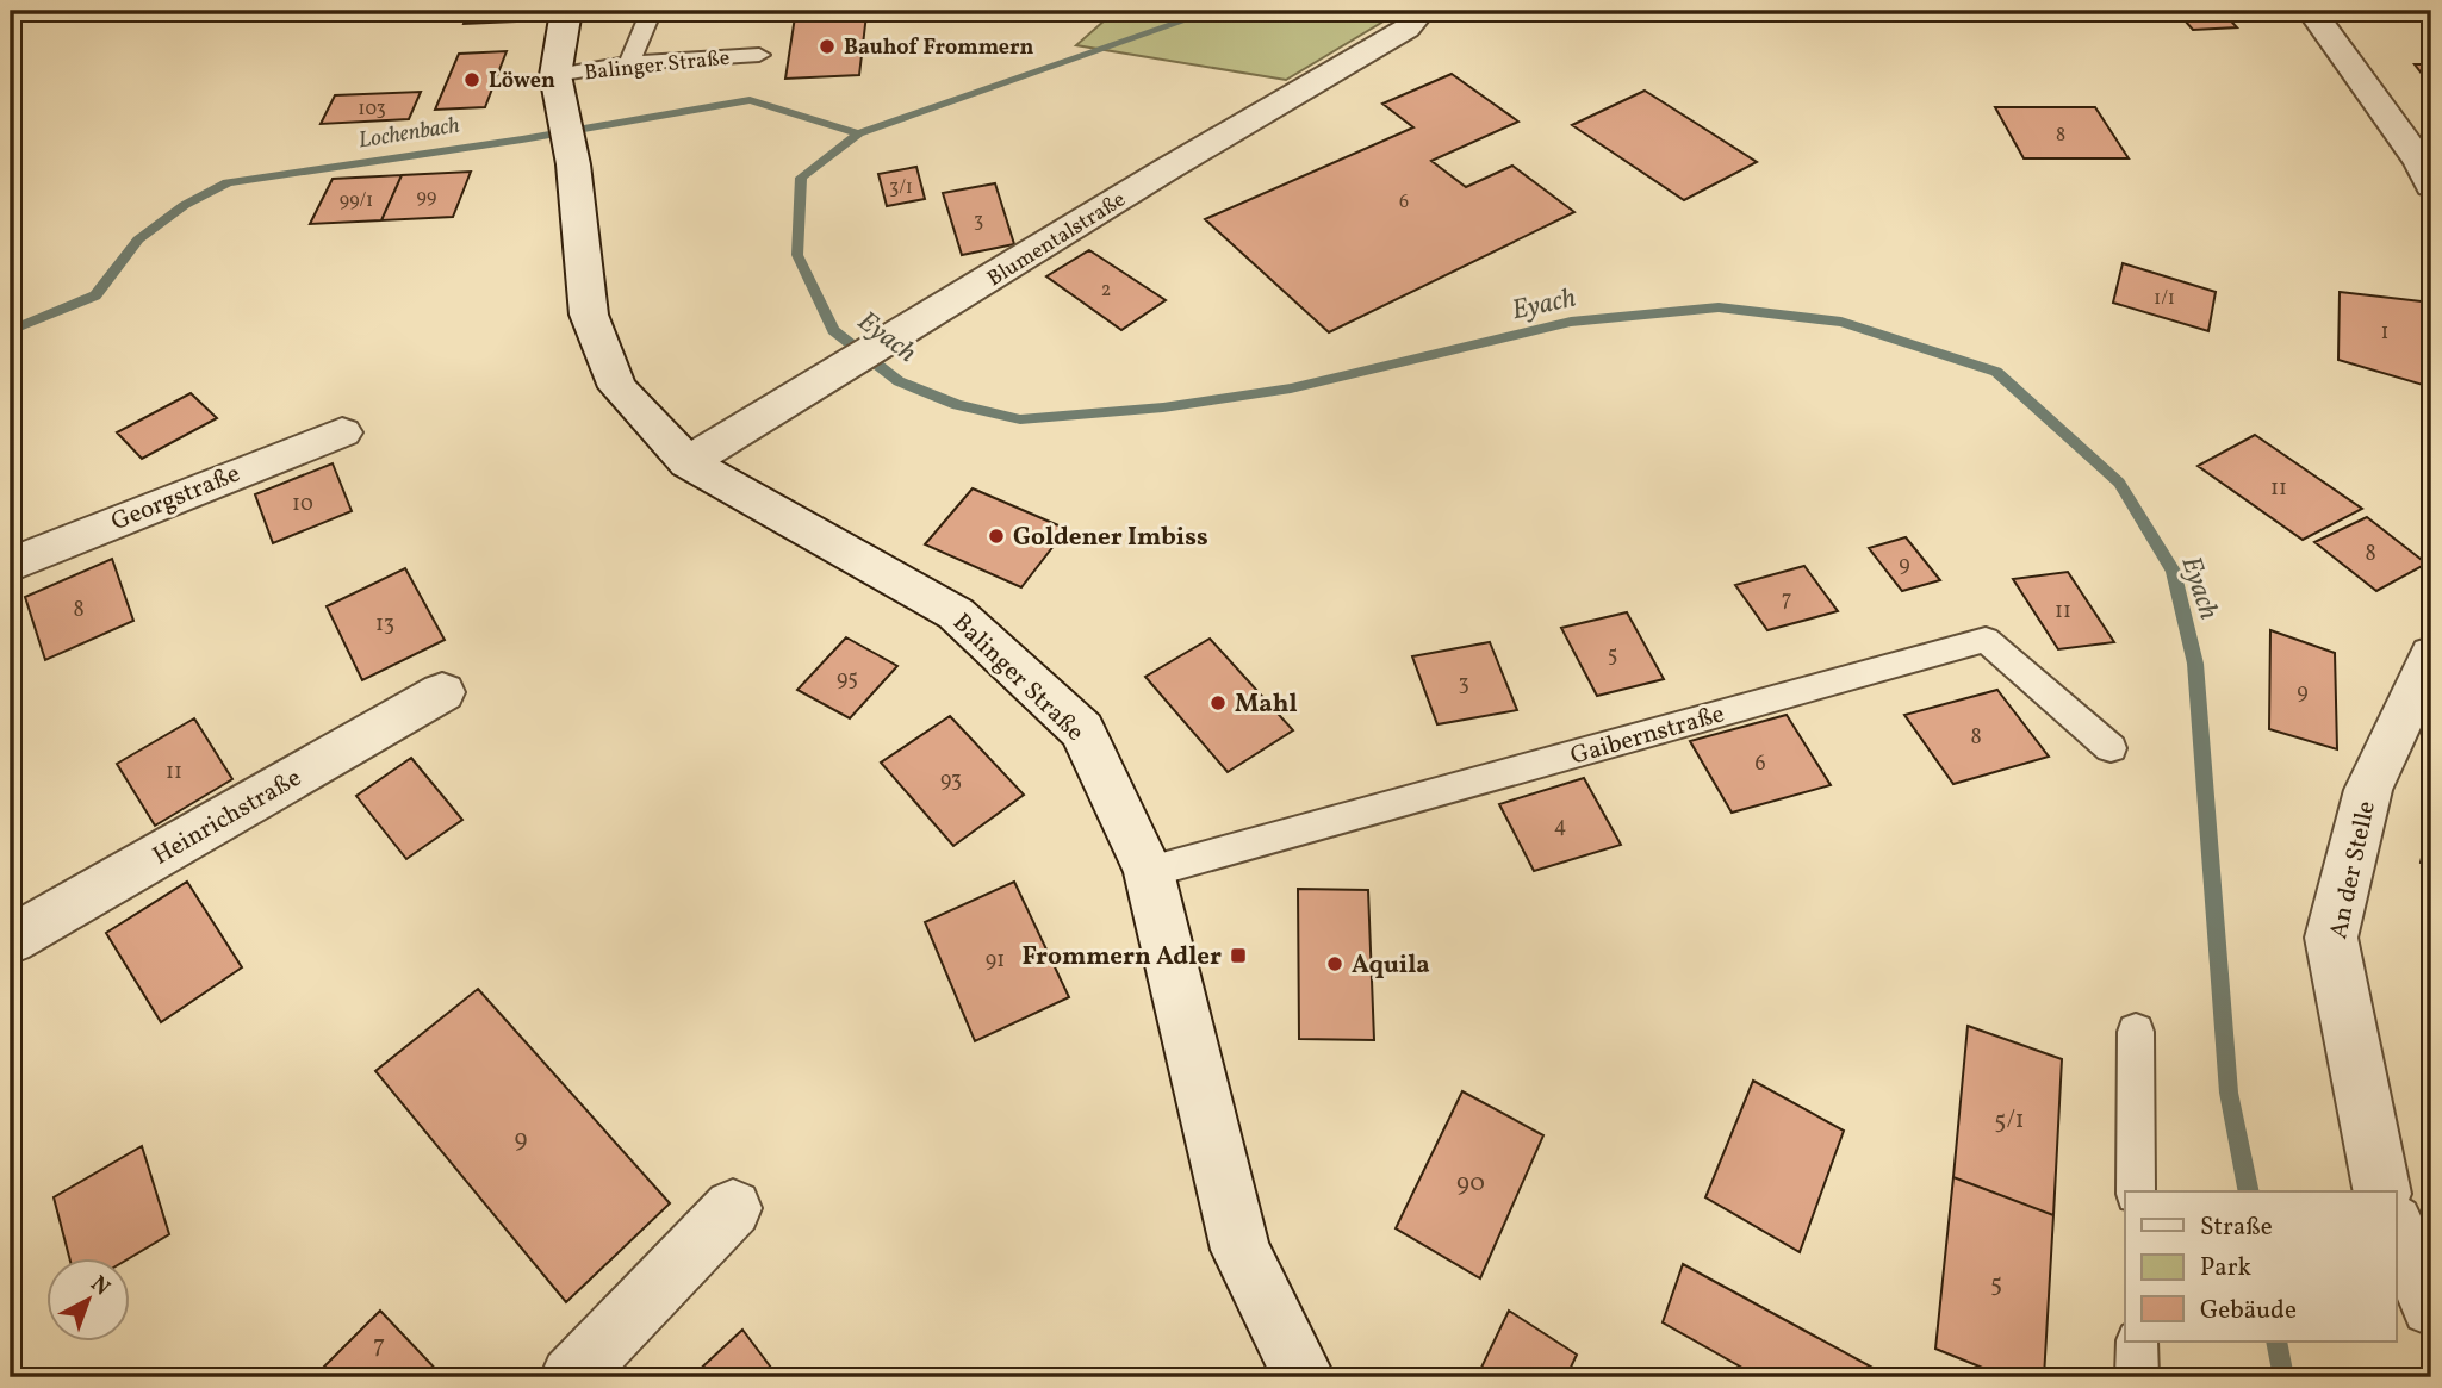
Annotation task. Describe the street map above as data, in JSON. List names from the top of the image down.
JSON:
{
  "streets": {
    "street": [
      "Balinger Straße",
      "Blumentalstraße",
      "Georgstraße",
      "Heinrichstraße",
      "An der Stelle"
    ],
    "lane": ["Gaibernstraße"]
  },
  "crossings": [
    ["Balinger Straße", "Blumentalstraße"],
    ["Balinger Straße", "Gaibernstraße"]
  ],
  "water": ["Lochenbach", "Eyach"],
  "places": {
    "other": [
      "Bauhof Frommern",
      "Löwen",
      "Goldener Imbiss",
      "Mahl",
      "Aquila"
    ],
    "transit": ["Frommern Adler"]
  },
  "house_numbers": [
    "103",
    "8",
    "3/1",
    "99",
    "99/1",
    "6",
    "3",
    "2",
    "1/1",
    "1",
    "11",
    "10",
    "8",
    "9",
    "7",
    "8",
    "11",
    "13",
    "5",
    "95",
    "3",
    "9",
    "8",
    "6",
    "11",
    "93",
    "4",
    "91",
    "5/1",
    "9",
    "90",
    "5",
    "7"
  ],
  "legend": ["Straße", "Park", "Gebäude"],
  "north": "top right"
}
